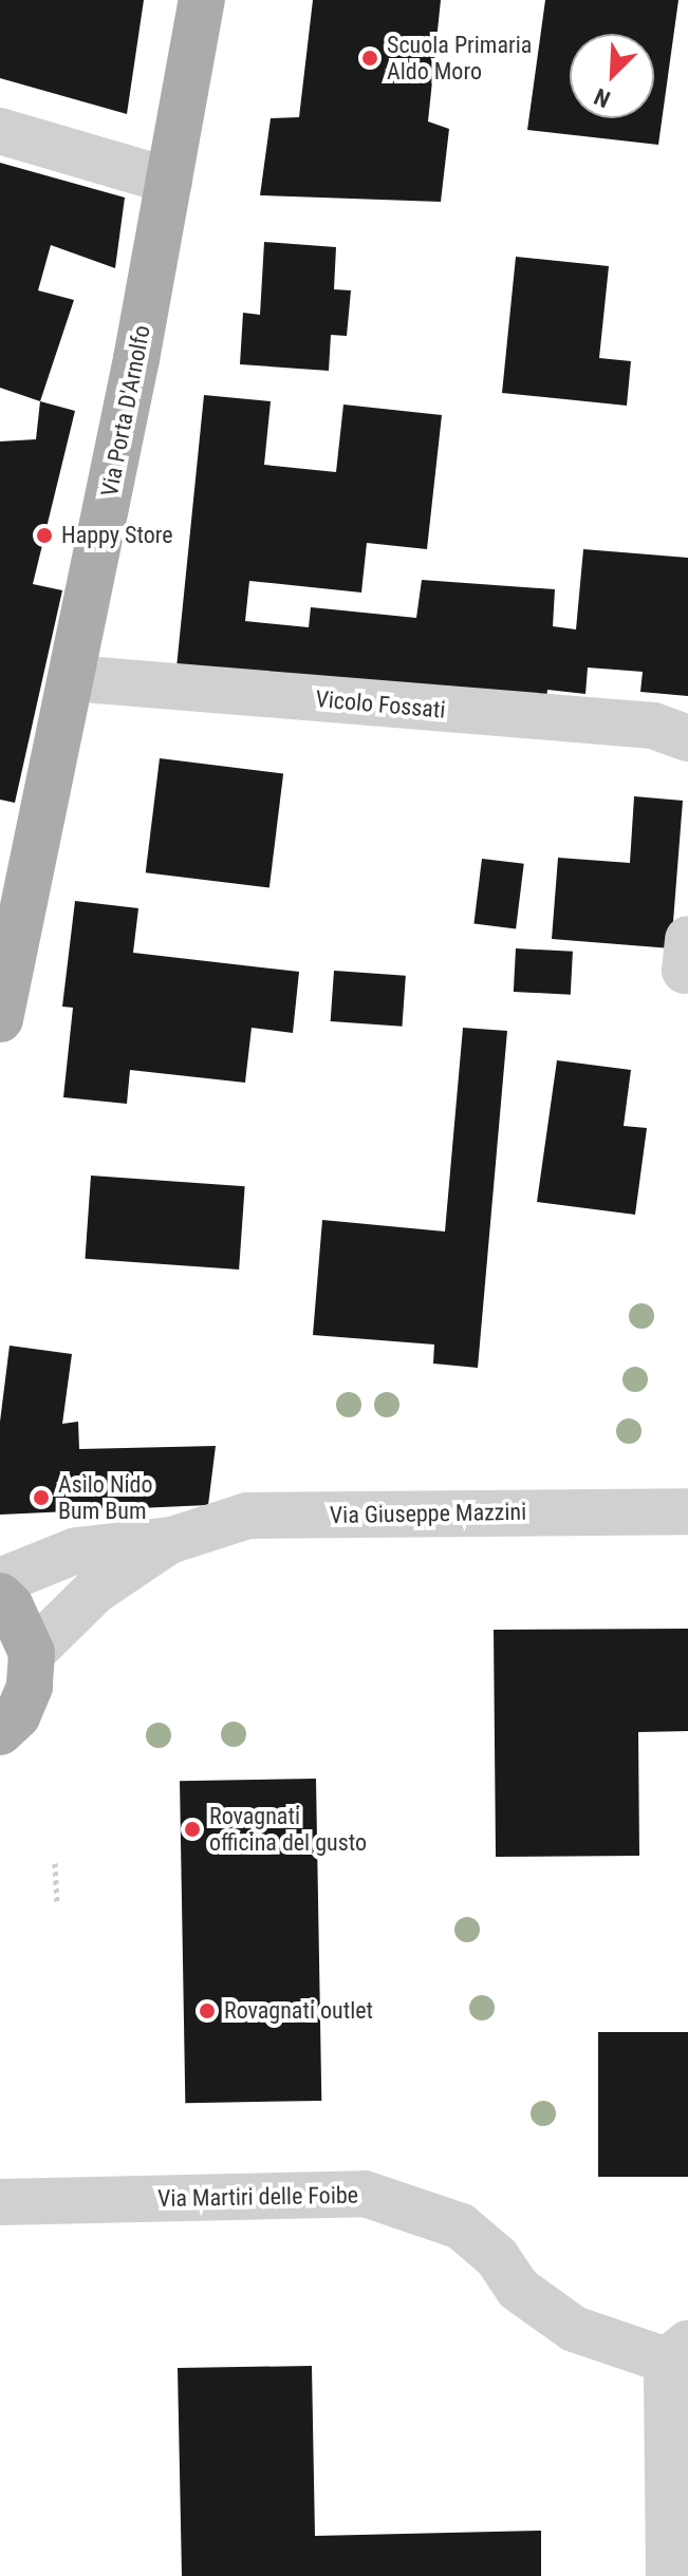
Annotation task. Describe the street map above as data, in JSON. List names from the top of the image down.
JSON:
{
  "streets": {
    "main road": ["Via Porta D'Arnolfo"],
    "street": ["Vicolo Fossati", "Via Giuseppe Mazzini", "Via Martiri delle Foibe"]
  },
  "crossings": [
    ["Via Porta D'Arnolfo", "Vicolo Fossati"]
  ],
  "places": [
    "Scuola Primaria Aldo Moro",
    "Happy Store",
    "Asilo Nido Bum Bum",
    "Rovagnati officina del gusto",
    "Rovagnati outlet"
  ],
  "north": "bottom left"
}
